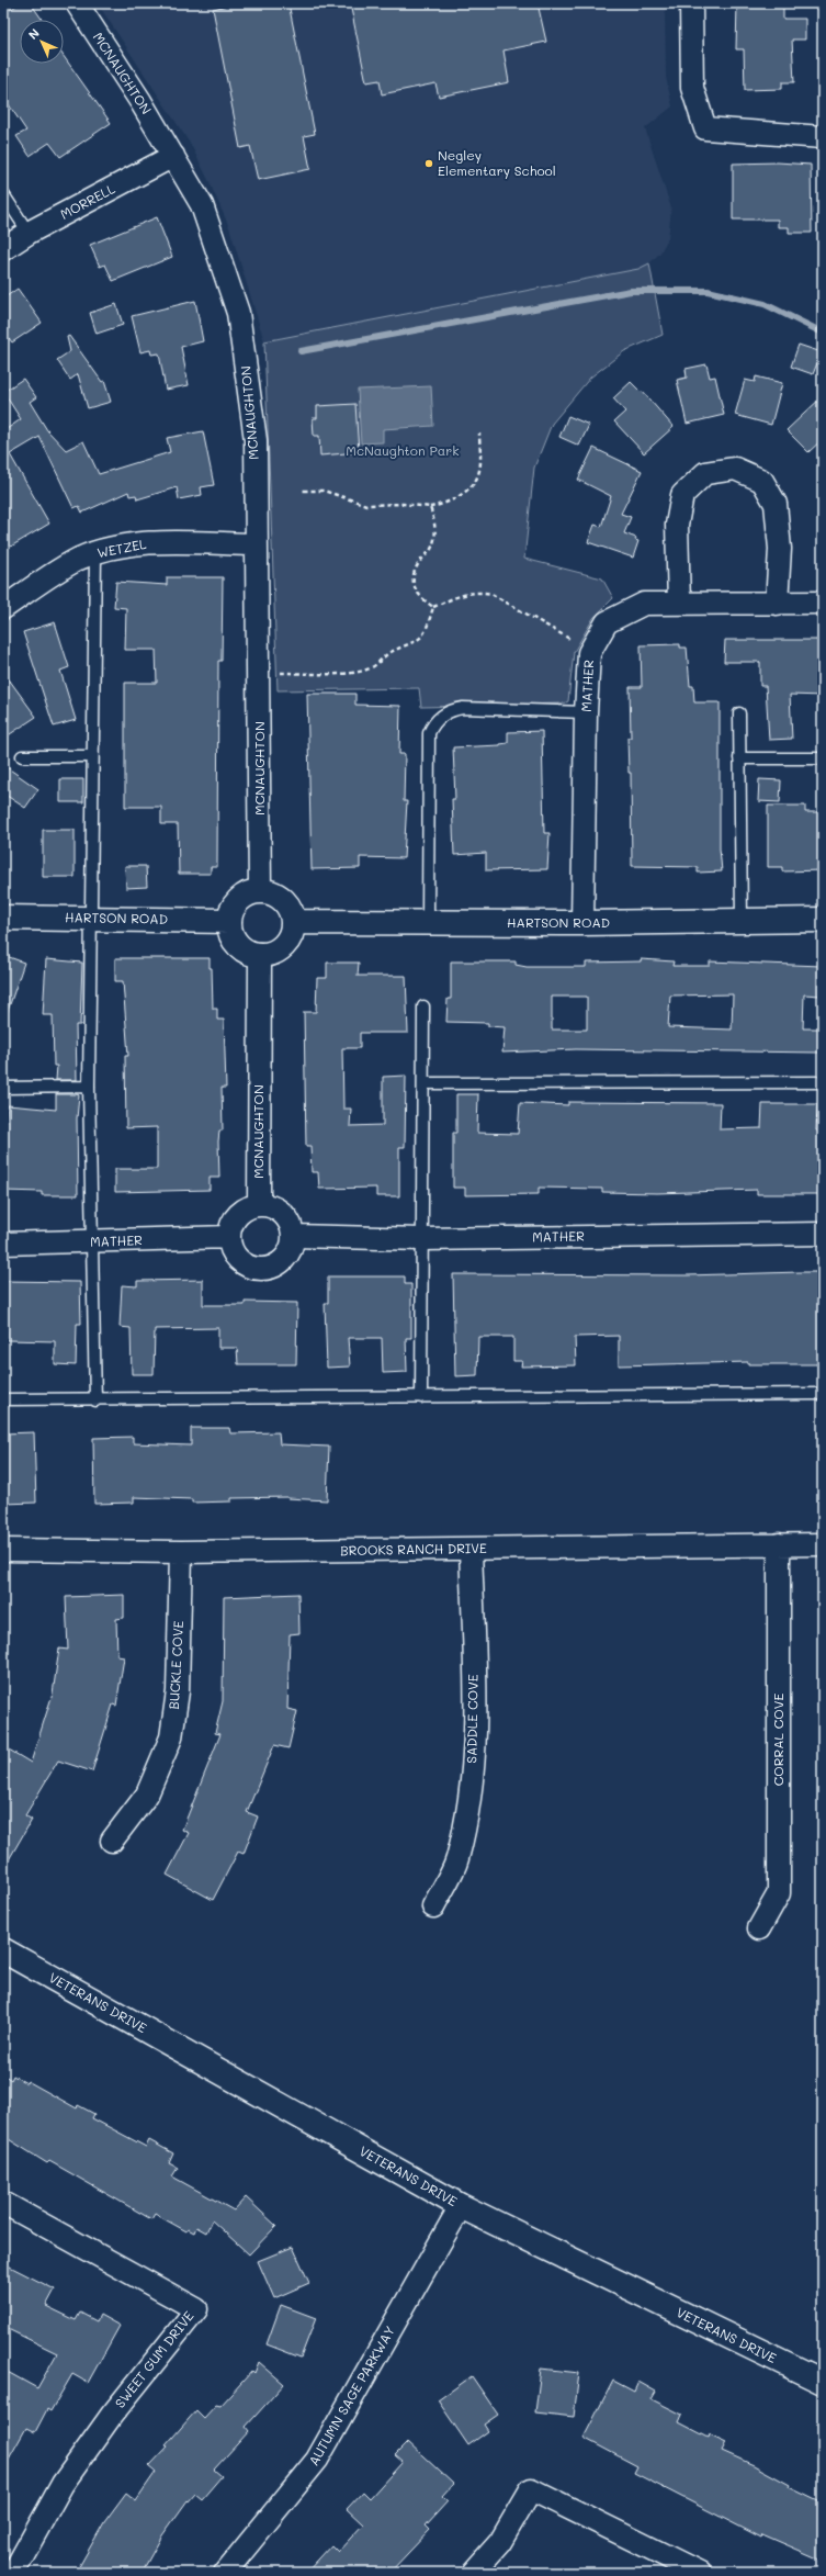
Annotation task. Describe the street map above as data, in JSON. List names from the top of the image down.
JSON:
{
  "streets": {
    "street": [
      "MCNAUGHTON",
      "MORRELL",
      "WETZEL",
      "MATHER",
      "HARTSON ROAD",
      "BROOKS RANCH DRIVE",
      "BUCKLE COVE",
      "SADDLE COVE",
      "CORRAL COVE",
      "VETERANS DRIVE",
      "SWEET GUM DRIVE",
      "AUTUMN SAGE PARKWAY"
    ]
  },
  "crossings": [
    ["MCNAUGHTON", "MORRELL"],
    ["MCNAUGHTON", "WETZEL"],
    ["MCNAUGHTON", "MATHER"],
    ["MCNAUGHTON", "HARTSON ROAD"],
    ["MATHER", "HARTSON ROAD"],
    ["BROOKS RANCH DRIVE", "BUCKLE COVE"],
    ["BROOKS RANCH DRIVE", "SADDLE COVE"],
    ["BROOKS RANCH DRIVE", "CORRAL COVE"],
    ["VETERANS DRIVE", "AUTUMN SAGE PARKWAY"]
  ],
  "parks": ["McNaughton Park"],
  "places": ["Negley Elementary School"],
  "north": "top left"
}
